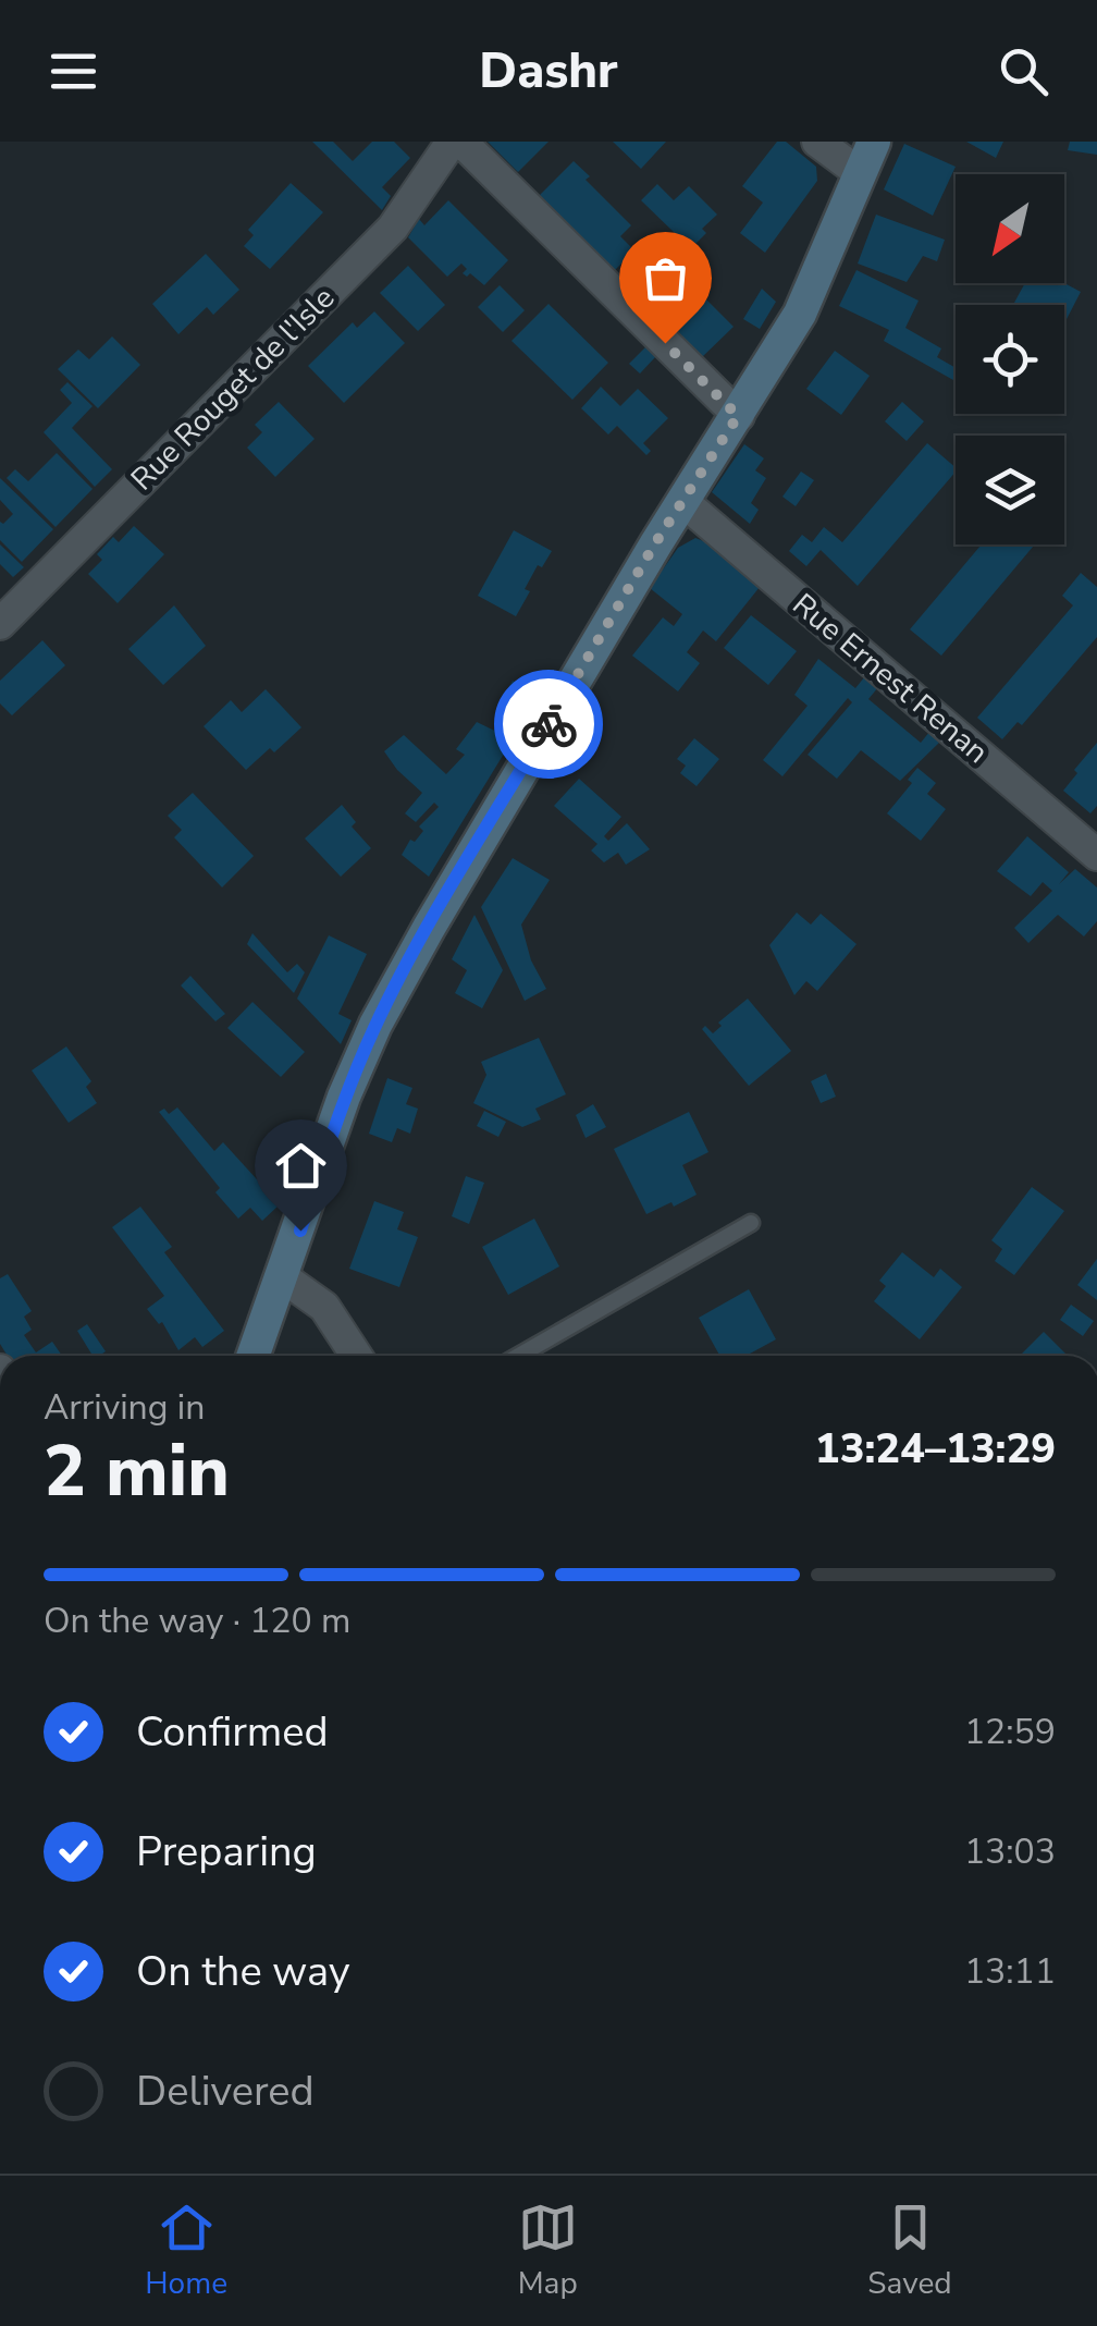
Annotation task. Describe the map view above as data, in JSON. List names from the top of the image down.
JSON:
{
  "streets": {
    "street": ["Rue Rouget de l'Isle", "Rue Ernest Renan"]
  },
  "north": "bottom left",
  "page": {
    "header": "Dashr",
    "heading": ["2 min", "Arriving in", "13:24–13:29"],
    "bar": "On the way · 120 m",
    "list": [
      ["Confirmed", "12:59"],
      ["Preparing", "13:03"],
      ["On the way", "13:11"],
      "Delivered"
    ],
    "tabs": ["Home", "Map", "Saved"]
  }
}
